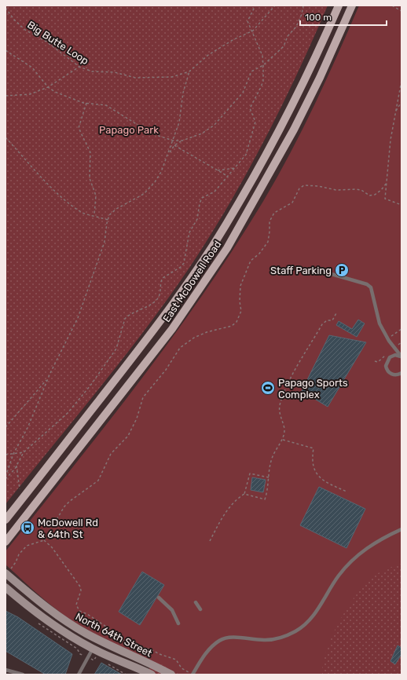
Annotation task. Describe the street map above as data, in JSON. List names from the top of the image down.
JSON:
{
  "streets": {
    "main road": ["East McDowell Road", "North 64th Street"],
    "path": ["Big Butte Loop"]
  },
  "parks": ["Papago Park"],
  "places": {
    "parking": ["Staff Parking"],
    "sports": ["Papago Sports Complex"],
    "bus stop": ["McDowell Rd & 64th St"]
  },
  "scale_bar": "100 m"
}
